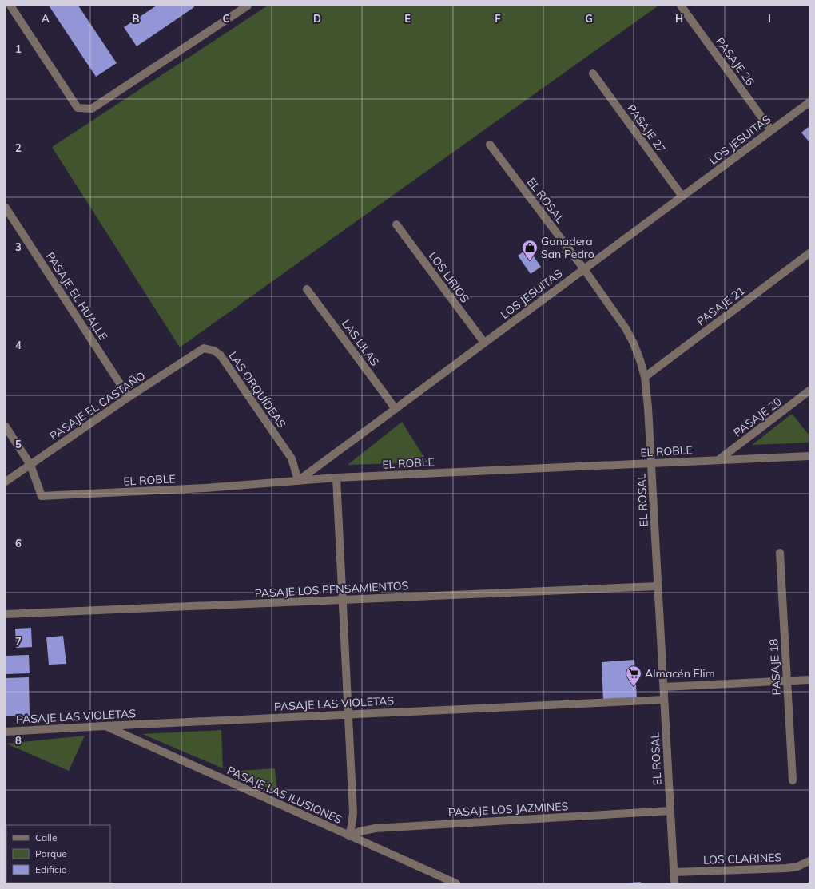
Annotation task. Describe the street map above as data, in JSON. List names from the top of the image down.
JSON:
{
  "streets": {
    "street": [
      "PASAJE 26",
      "PASAJE 27",
      "LOS JESUITAS",
      "EL ROSAL",
      "LOS LIRIOS",
      "PASAJE EL HUALLE",
      "PASAJE 21",
      "LAS LILAS",
      "LAS ORQUÍDEAS",
      "PASAJE EL CASTAÑO",
      "PASAJE 20",
      "EL ROBLE",
      "PASAJE LOS PENSAMIENTOS",
      "PASAJE 18",
      "PASAJE LAS VIOLETAS",
      "PASAJE LAS ILUSIONES",
      "PASAJE LOS JAZMINES",
      "LOS CLARINES"
    ]
  },
  "crossings": [
    ["PASAJE 26", "LOS JESUITAS"],
    ["PASAJE 27", "LOS JESUITAS"],
    ["LOS JESUITAS", "EL ROSAL"],
    ["LOS JESUITAS", "LOS LIRIOS"],
    ["LOS JESUITAS", "LAS LILAS"],
    ["LOS JESUITAS", "LAS ORQUÍDEAS"],
    ["LOS JESUITAS", "EL ROBLE"],
    ["EL ROSAL", "PASAJE 21"],
    ["EL ROSAL", "EL ROBLE"],
    ["EL ROSAL", "PASAJE LOS PENSAMIENTOS"],
    ["EL ROSAL", "PASAJE LAS VIOLETAS"],
    ["EL ROSAL", "PASAJE LOS JAZMINES"],
    ["EL ROSAL", "LOS CLARINES"],
    ["PASAJE EL HUALLE", "PASAJE EL CASTAÑO"],
    ["LAS ORQUÍDEAS", "PASAJE EL CASTAÑO"],
    ["LAS ORQUÍDEAS", "EL ROBLE"],
    ["PASAJE EL CASTAÑO", "EL ROBLE"],
    ["PASAJE 20", "EL ROBLE"],
    ["PASAJE LAS VIOLETAS", "PASAJE LAS ILUSIONES"],
    ["PASAJE LAS ILUSIONES", "PASAJE LOS JAZMINES"]
  ],
  "places": {
    "shop": ["Ganadera San Pedro"],
    "supermarket": ["Almacén Elim"]
  },
  "legend": ["Calle", "Parque", "Edificio"],
  "grid": {
    "columns": [
      "A",
      "B",
      "C",
      "D",
      "E",
      "F",
      "G",
      "H",
      "I"
    ],
    "rows": [
      "1",
      "2",
      "3",
      "4",
      "5",
      "6",
      "7",
      "8"
    ]
  }
}
